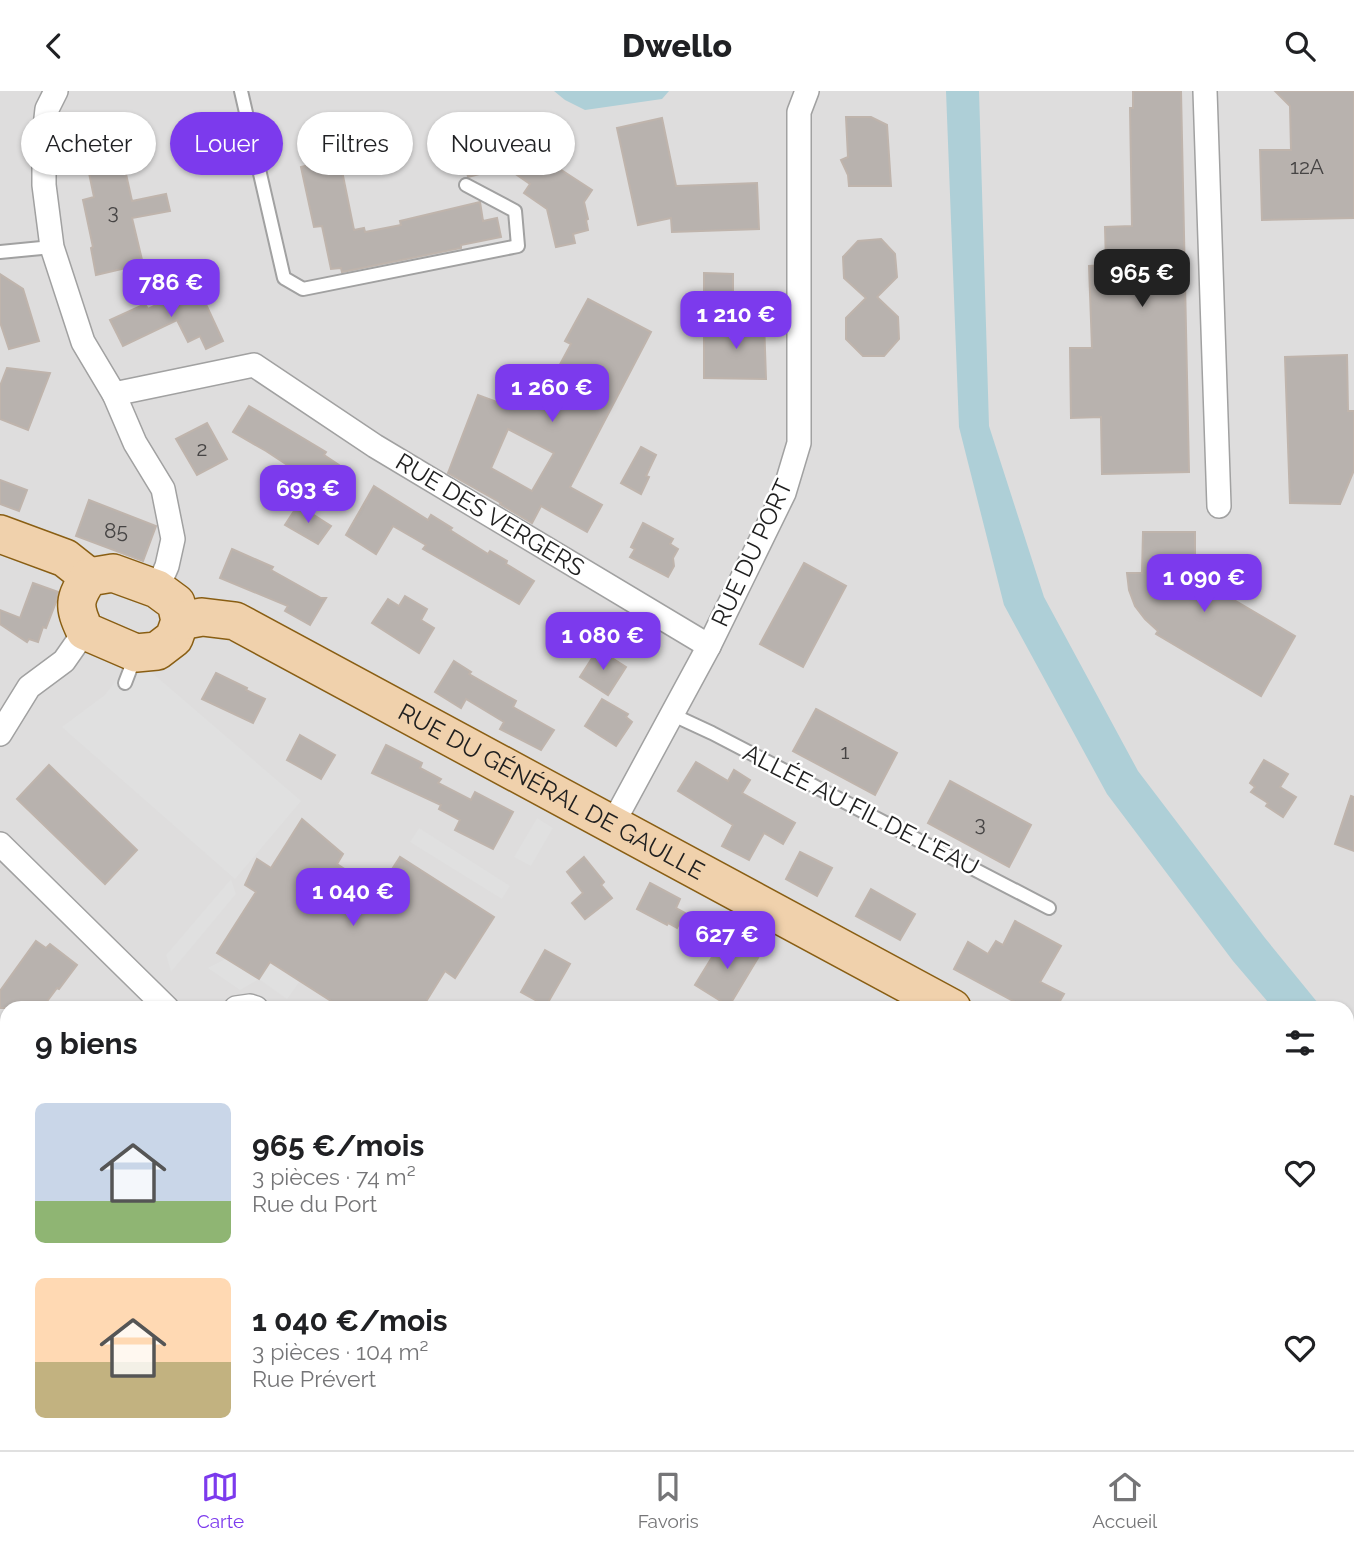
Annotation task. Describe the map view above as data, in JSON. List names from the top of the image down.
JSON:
{
  "streets": {
    "main road": ["RUE DU GÉNÉRAL DE GAULLE"],
    "street": ["RUE DES VERGERS", "RUE DU PORT"],
    "lane": ["ALLÉE AU FIL DE L'EAU"]
  },
  "crossings": [
    ["RUE DES VERGERS", "RUE DU PORT"],
    ["RUE DU PORT", "RUE DU GÉNÉRAL DE GAULLE"],
    ["RUE DU PORT", "ALLÉE AU FIL DE L'EAU"]
  ],
  "house_numbers": [
    "12A",
    "3",
    "2",
    "85",
    "1",
    "3"
  ],
  "page": {
    "header": "Dwello",
    "chip": [
      "Acheter",
      "Louer",
      "Filtres",
      "Nouveau"
    ],
    "price": [
      "965 €",
      "786 €",
      "1 210 €",
      "1 260 €",
      "693 €",
      "1 090 €",
      "1 080 €",
      "1 040 €",
      "627 €"
    ],
    "heading": "9 biens",
    "list": [
      {
        "name": "965 €/mois",
        "note": "3 pièces · 74 m² · Rue du Port"
      },
      {
        "name": "1 040 €/mois",
        "note": "3 pièces · 104 m² · Rue Prévert"
      }
    ],
    "tabs": ["Carte", "Favoris", "Accueil"]
  }
}
